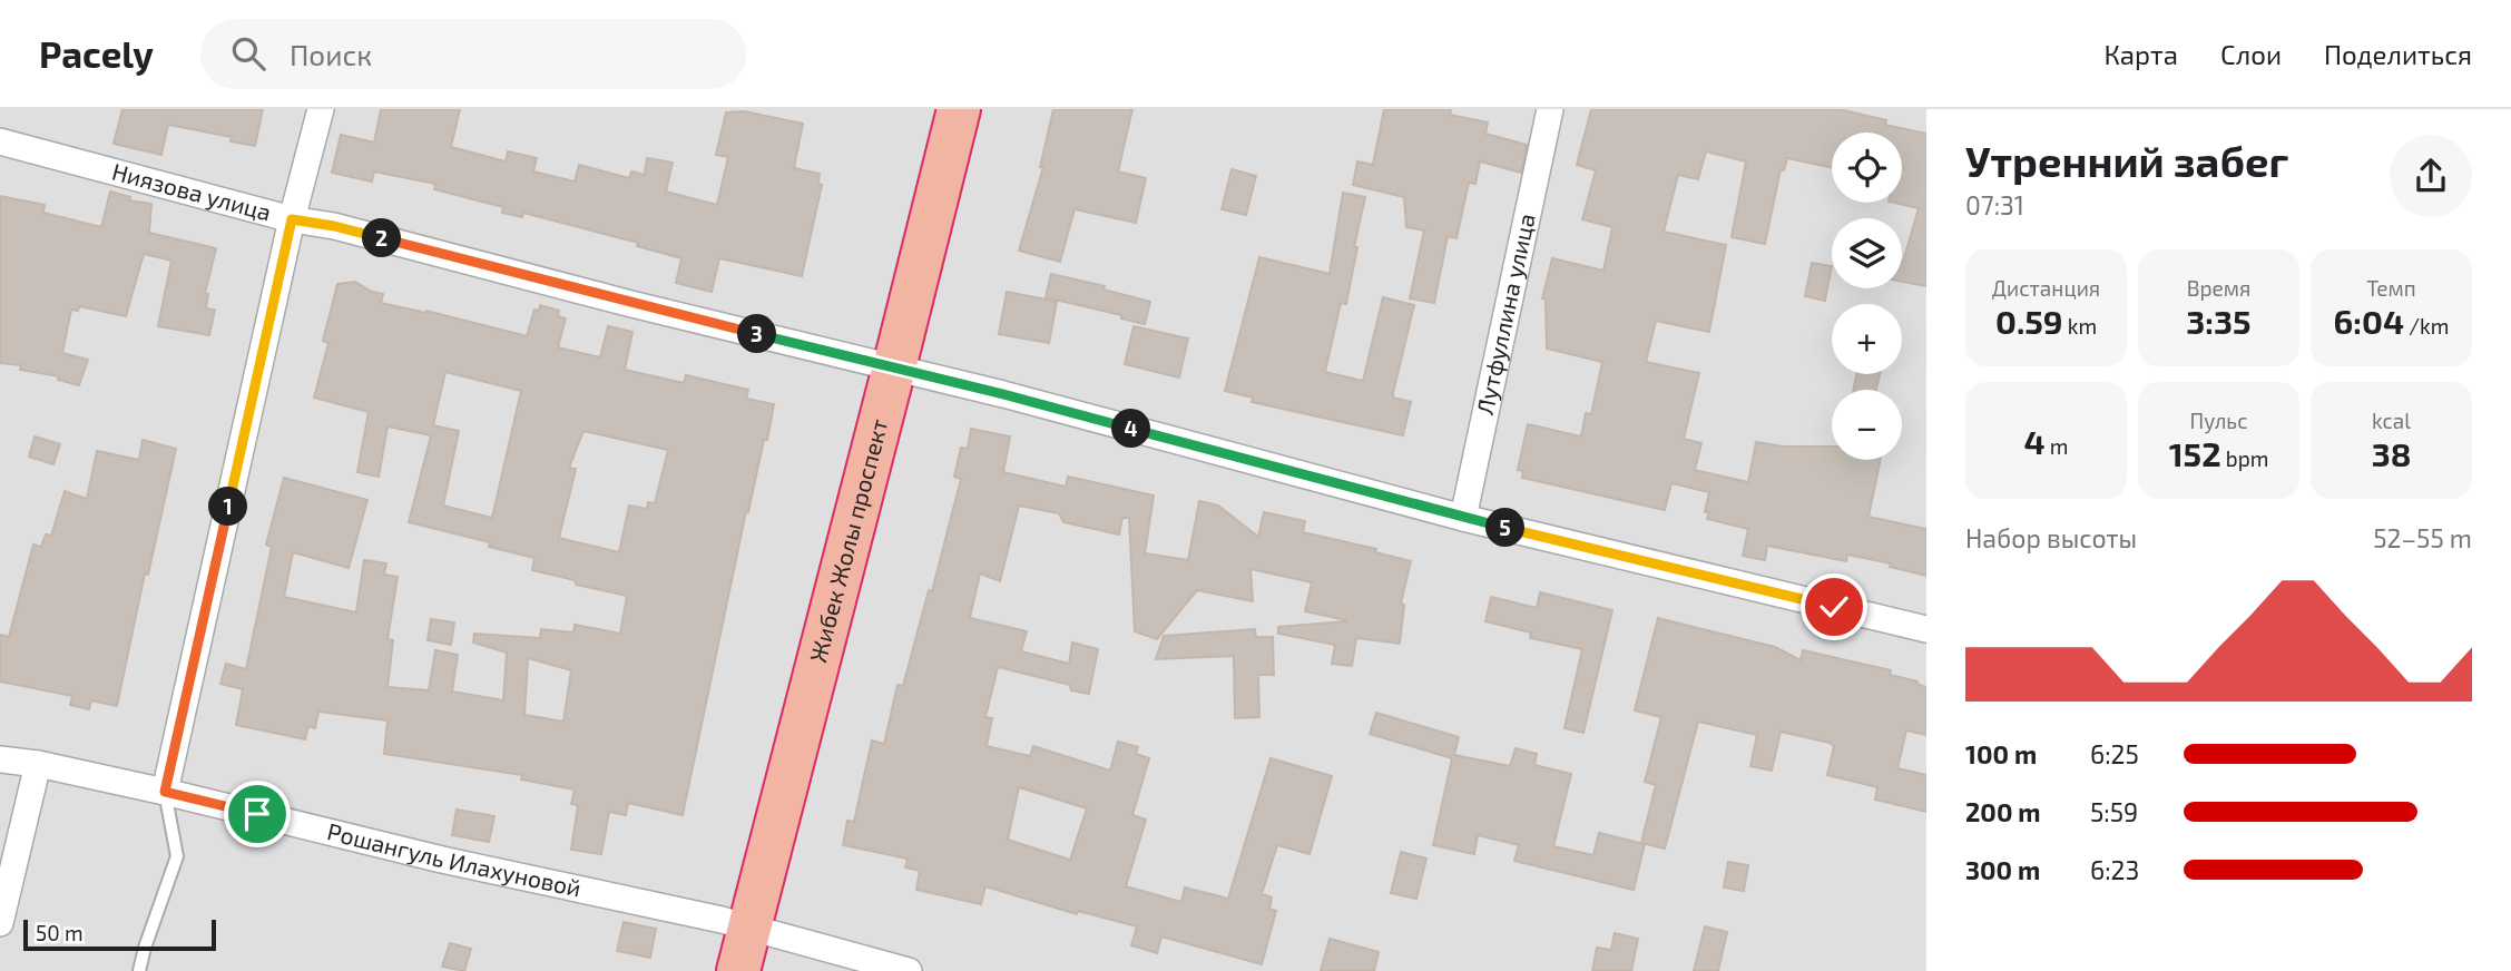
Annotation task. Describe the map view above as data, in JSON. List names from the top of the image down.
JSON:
{
  "streets": {
    "highway": ["Жибек Жолы проспект"],
    "street": ["Ниязова улица", "Лутфуллина улица", "Рошангуль Илахуновой"]
  },
  "crossings": [
    ["Ниязова улица", "Лутфуллина улица"],
    ["Ниязова улица", "Жибек Жолы проспект"],
    ["Жибек Жолы проспект", "Рошангуль Илахуновой"]
  ],
  "scale_bar": "50 m",
  "page": {
    "header": "Pacely",
    "search": "Поиск",
    "nav": ["Карта", "Слои", "Поделиться"],
    "heading": ["Утренний забег", "07:31"],
    "map_buttons": ["+", "−"],
    "pins": [
      "2",
      "3",
      "4",
      "1",
      "5"
    ],
    "stats": [
      ["Дистанция", "0.59 km"],
      ["Время", "3:35"],
      ["Темп", "6:04 /km"],
      ["4 m"],
      ["Пульс", "152 bpm"],
      ["kcal", "38"]
    ],
    "chart": ["Набор высоты", "52–55 m"],
    "list": [
      {
        "name": "100 m",
        "note": "6:25"
      },
      {
        "name": "200 m",
        "note": "5:59"
      },
      {
        "name": "300 m",
        "note": "6:23"
      }
    ],
    "scale": "50 m"
  }
}
